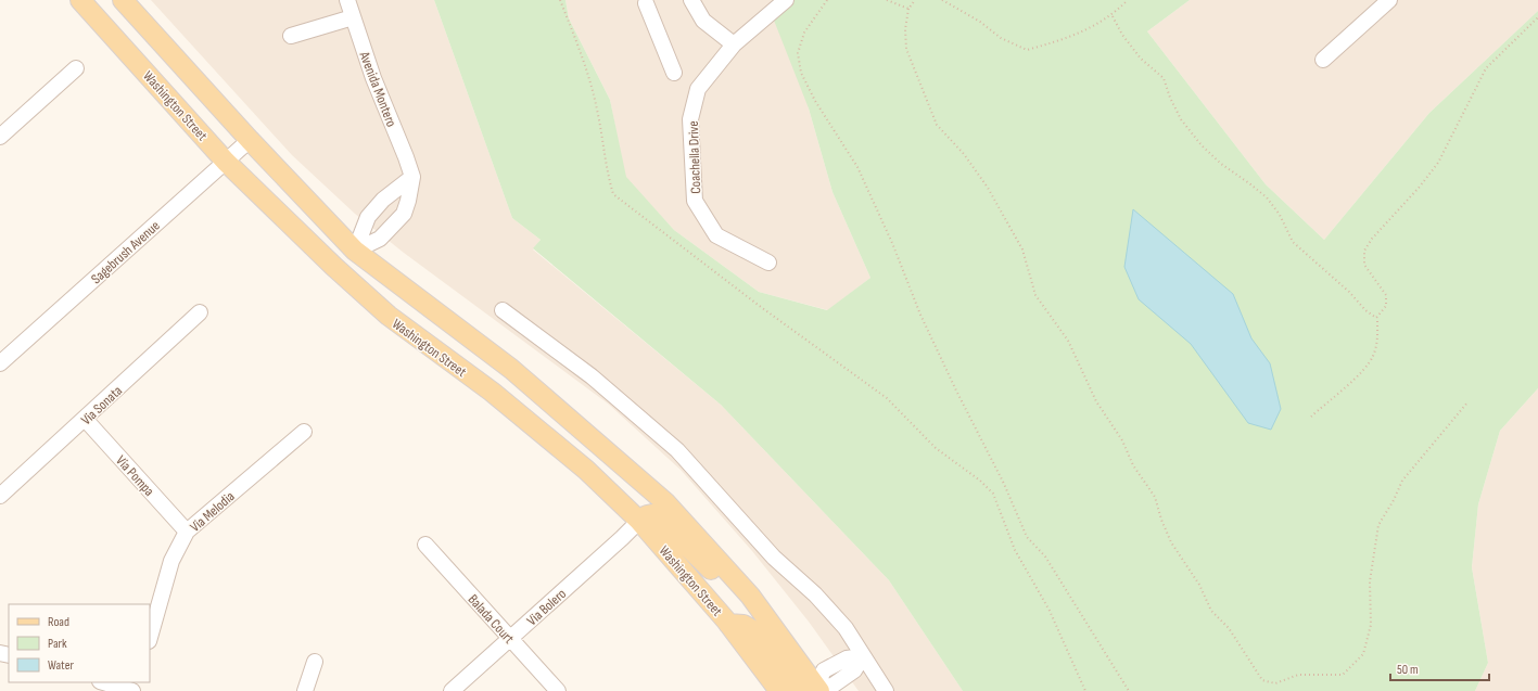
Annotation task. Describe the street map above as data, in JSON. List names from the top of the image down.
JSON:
{
  "streets": {
    "main road": ["Washington Street"],
    "street": [
      "Avenida Montero",
      "Coachella Drive",
      "Sagebrush Avenue",
      "Via Sonata",
      "Via Pompa",
      "Via Melodia",
      "Via Bolero",
      "Balada Court"
    ]
  },
  "crossings": [
    ["Washington Street", "Sagebrush Avenue"],
    ["Washington Street", "Via Bolero"],
    ["Via Sonata", "Via Pompa"],
    ["Via Pompa", "Via Melodia"],
    ["Via Bolero", "Balada Court"]
  ],
  "legend": ["Road", "Park", "Water"],
  "scale_bar": "50 m"
}
